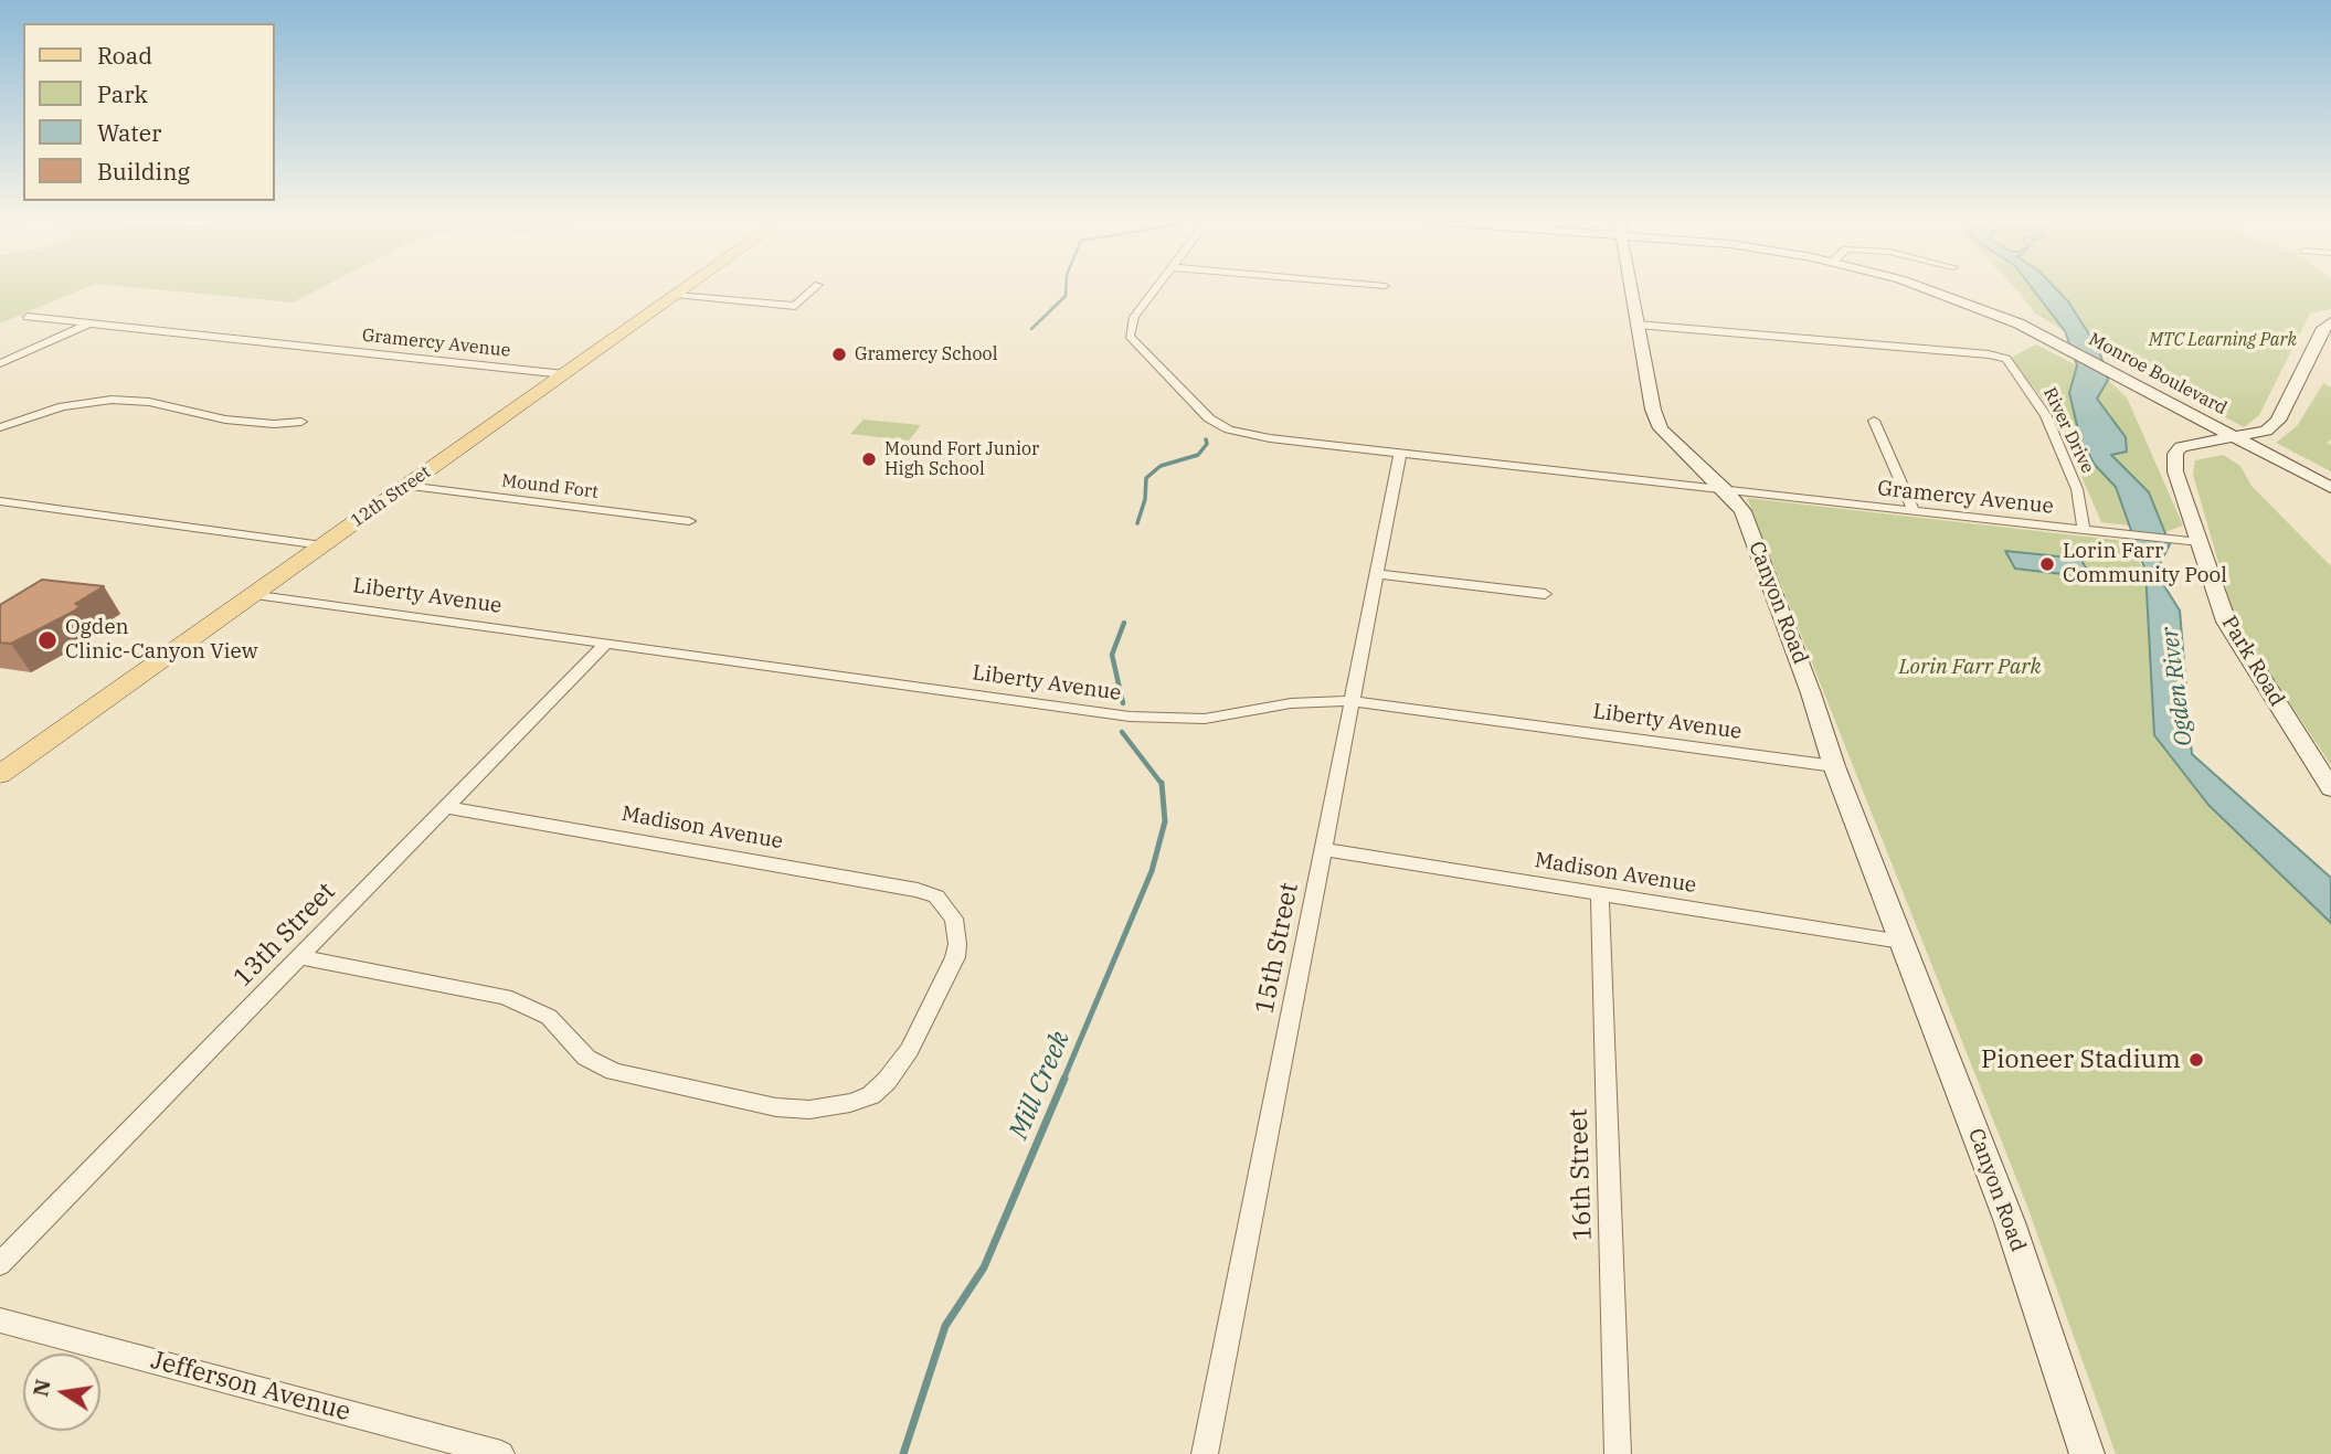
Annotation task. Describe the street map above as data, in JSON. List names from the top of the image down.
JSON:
{
  "streets": {
    "main road": ["12th Street"],
    "street": [
      "Gramercy Avenue",
      "Monroe Boulevard",
      "River Drive",
      "Mound Fort",
      "Liberty Avenue",
      "Canyon Road",
      "Park Road",
      "Madison Avenue",
      "13th Street",
      "15th Street",
      "16th Street",
      "Jefferson Avenue"
    ]
  },
  "crossings": [
    ["Gramercy Avenue", "River Drive"],
    ["Gramercy Avenue", "12th Street"],
    ["Gramercy Avenue", "Canyon Road"],
    ["Gramercy Avenue", "Park Road"],
    ["Monroe Boulevard", "Park Road"],
    ["Mound Fort", "12th Street"],
    ["12th Street", "Liberty Avenue"],
    ["Liberty Avenue", "Canyon Road"],
    ["Liberty Avenue", "13th Street"],
    ["Liberty Avenue", "15th Street"],
    ["Canyon Road", "Madison Avenue"],
    ["Madison Avenue", "13th Street"],
    ["Madison Avenue", "15th Street"],
    ["Madison Avenue", "16th Street"]
  ],
  "water": ["Ogden River", "Mill Creek"],
  "parks": ["MTC Learning Park", "Lorin Farr Park"],
  "places": [
    "Gramercy School",
    "Mound Fort Junior High School",
    "Lorin Farr Community Pool",
    "Ogden Clinic-Canyon View",
    "Pioneer Stadium"
  ],
  "legend": [
    "Road",
    "Park",
    "Water",
    "Building"
  ],
  "north": "left"
}
